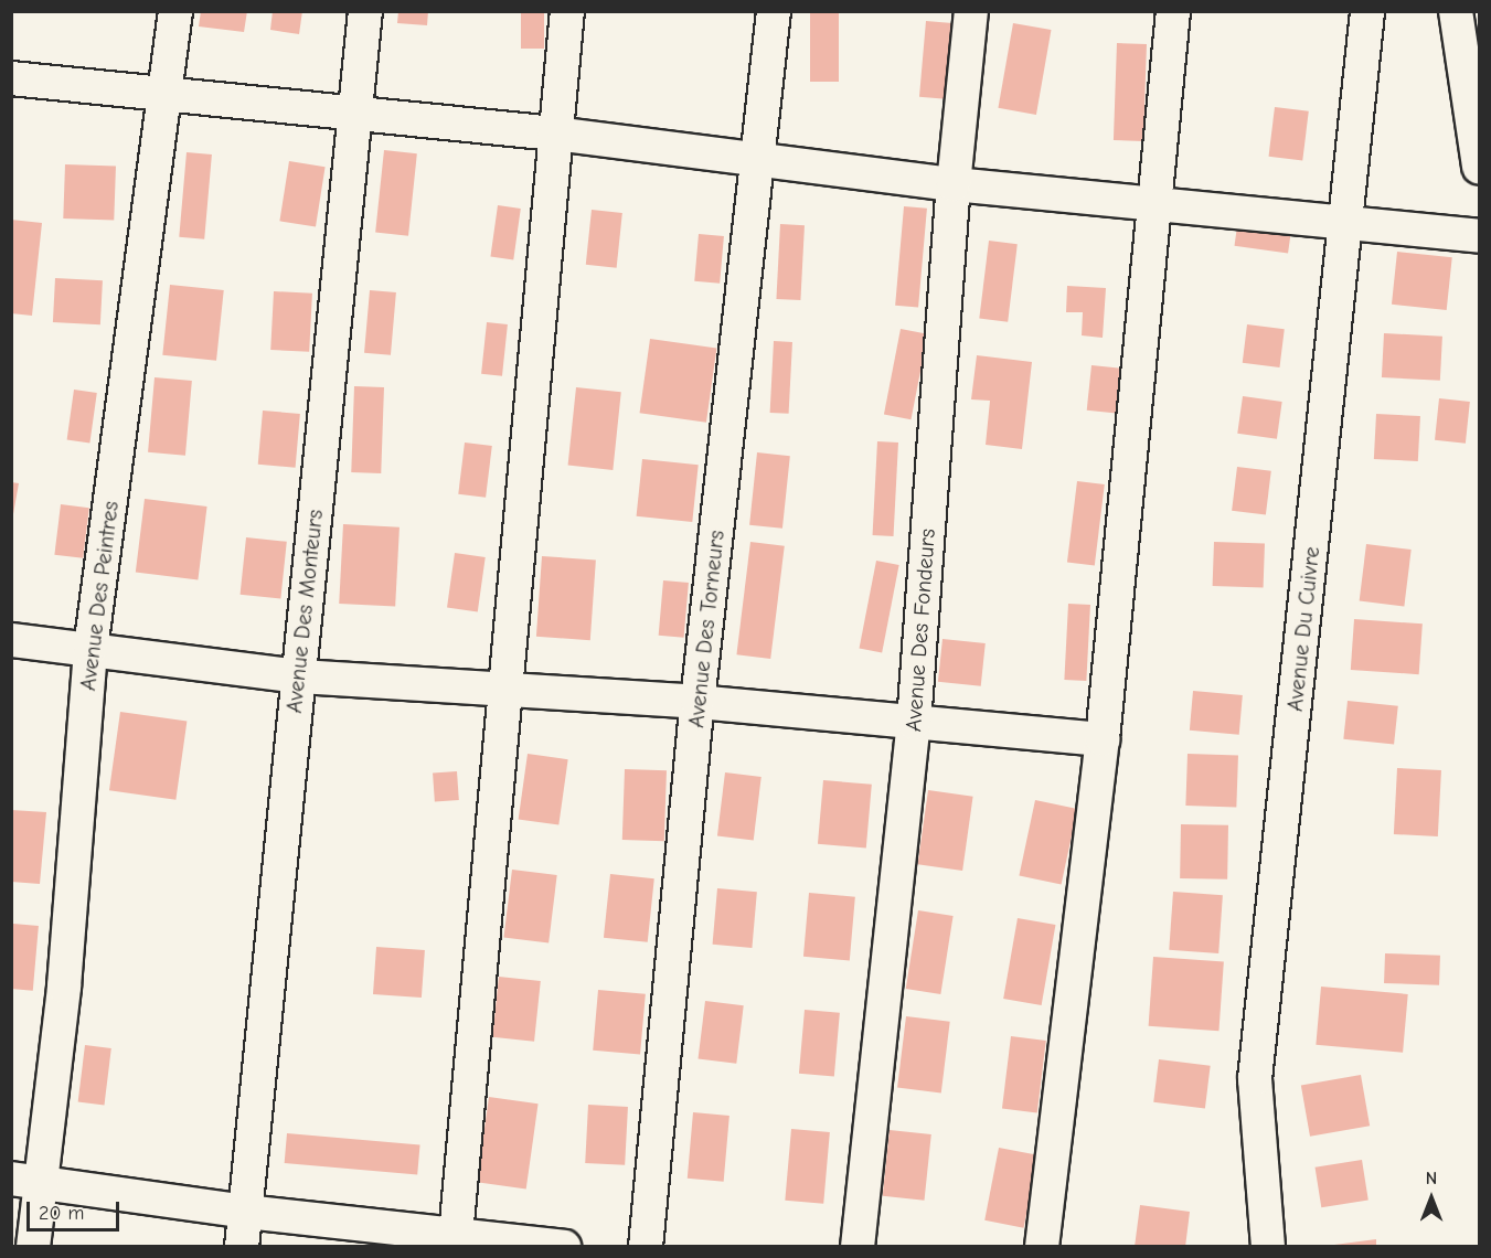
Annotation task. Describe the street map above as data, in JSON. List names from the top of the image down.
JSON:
{
  "streets": {
    "street": [
      "Avenue Des Peintres",
      "Avenue Des Monteurs",
      "Avenue Des Torneurs",
      "Avenue Du Cuivre",
      "Avenue Des Fondeurs"
    ]
  },
  "scale_bar": "20 m",
  "north": "top"
}
